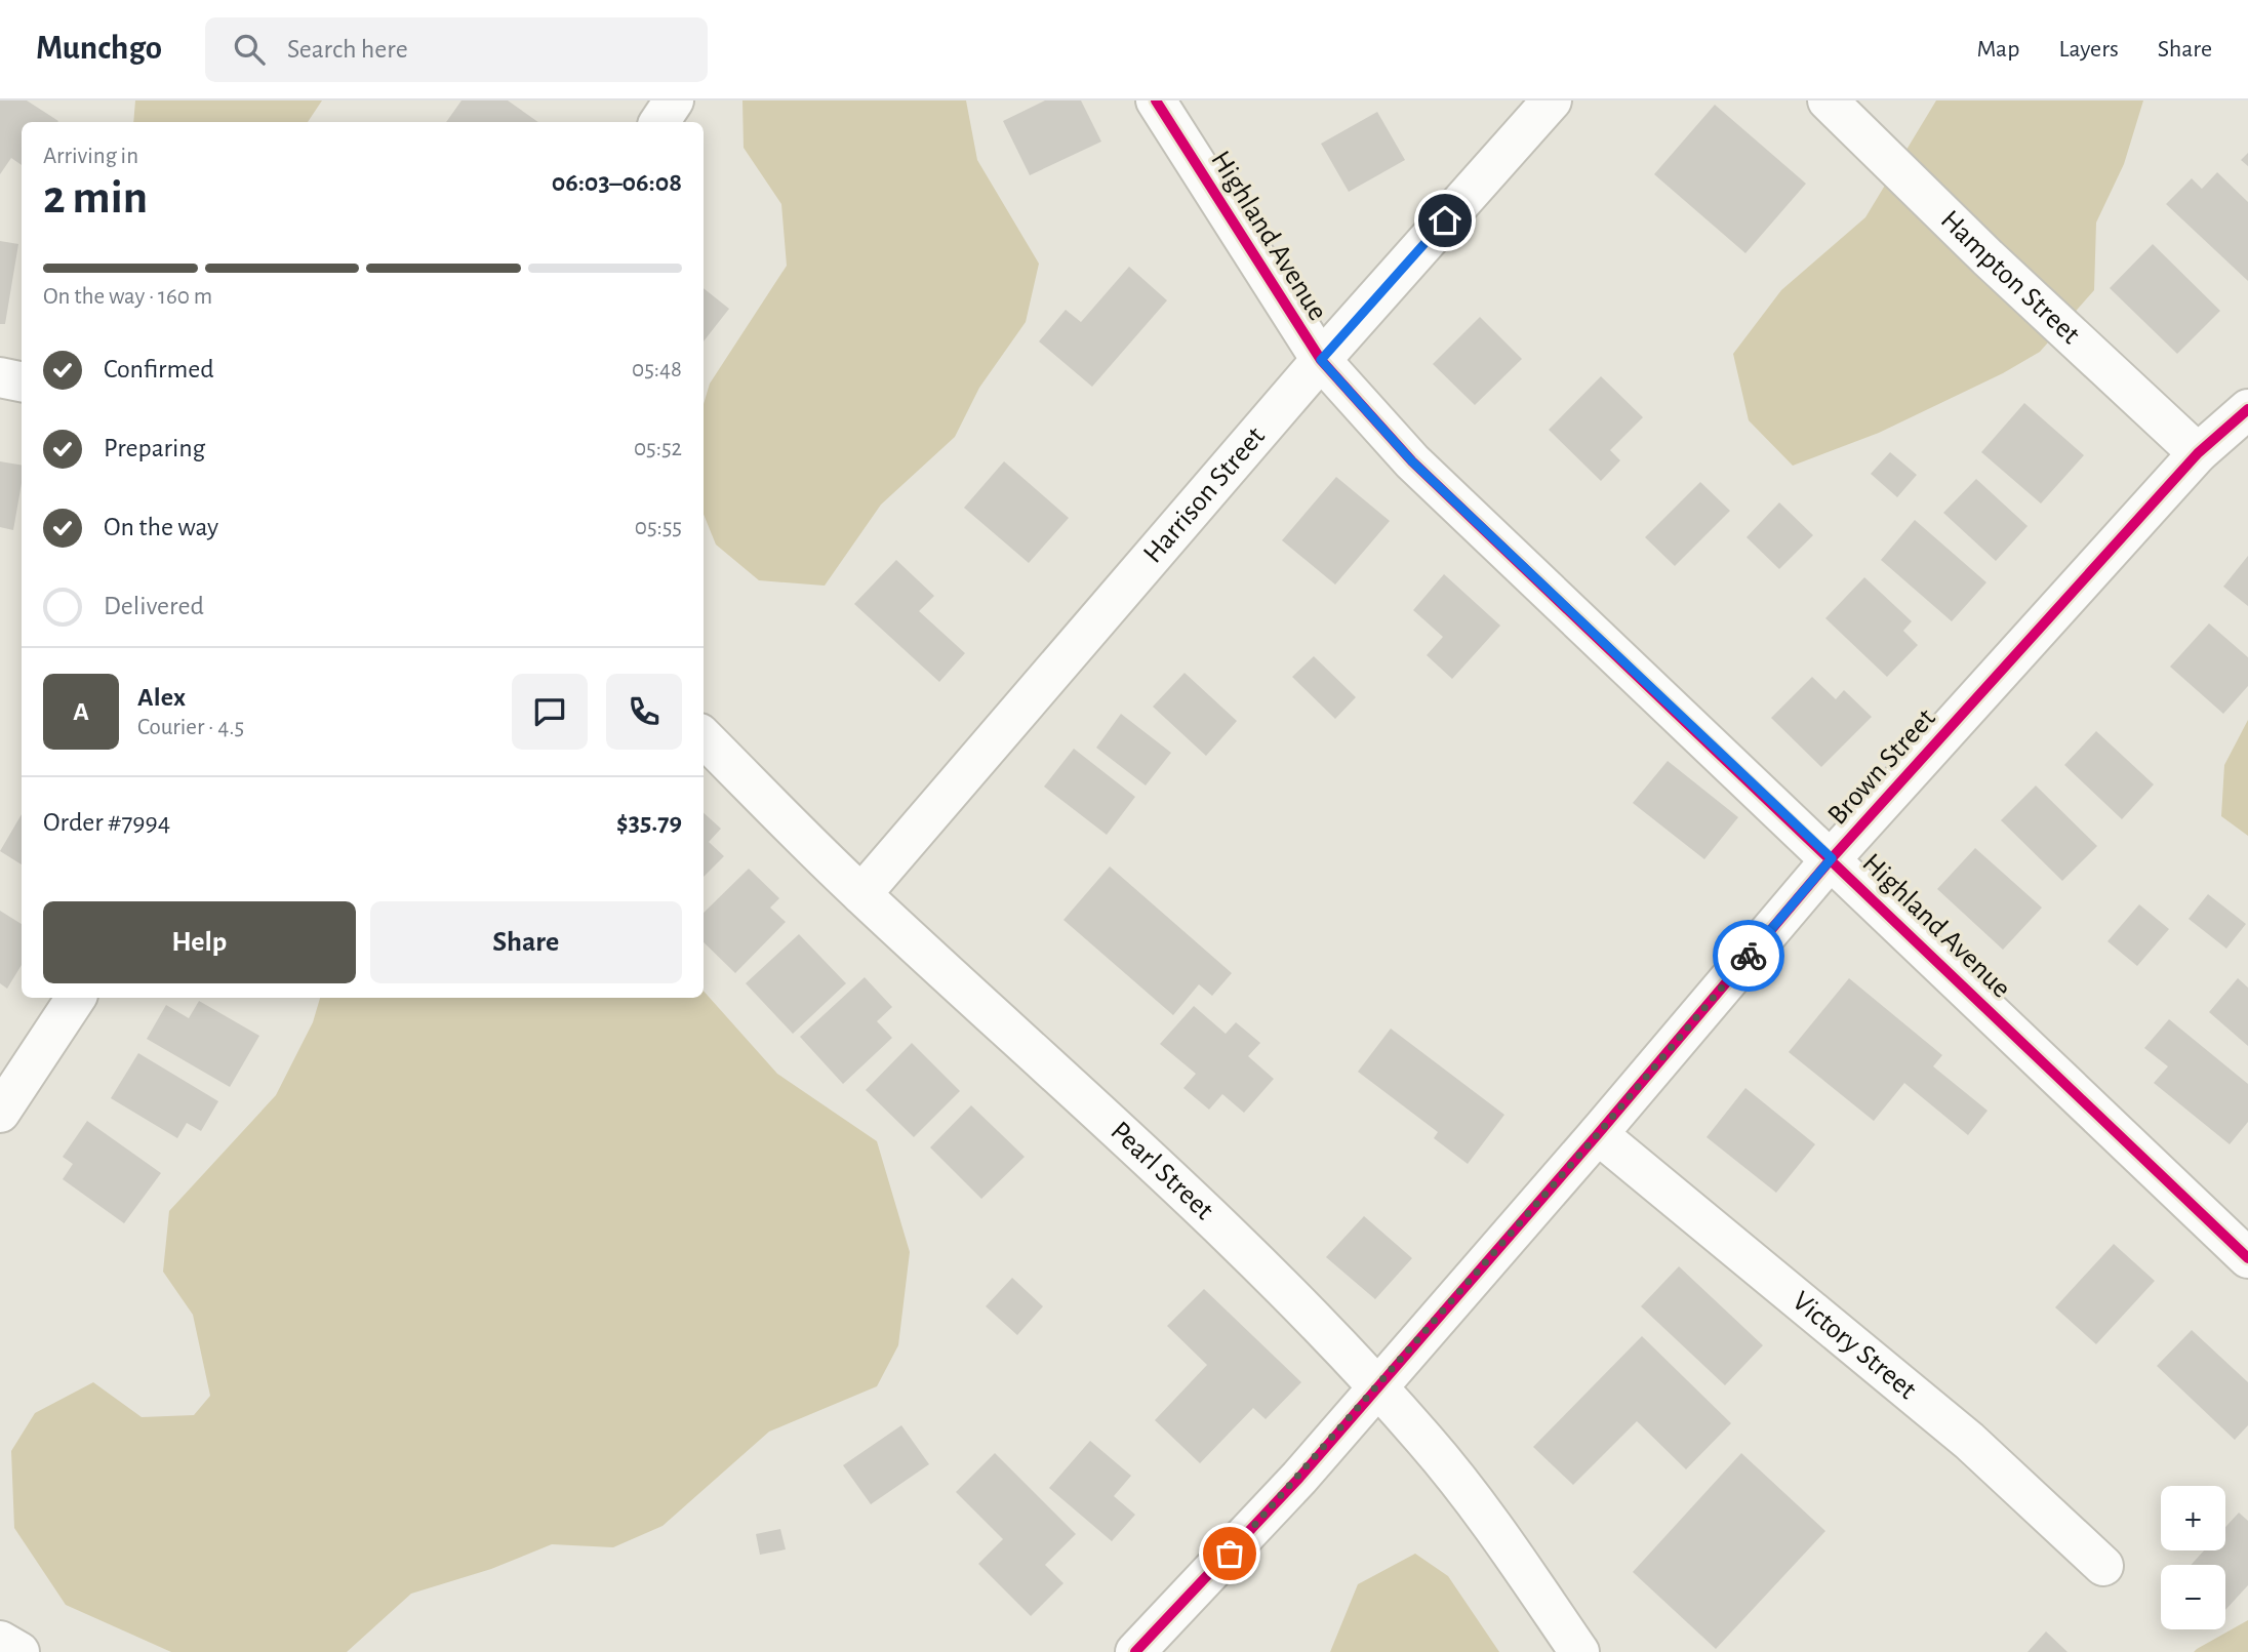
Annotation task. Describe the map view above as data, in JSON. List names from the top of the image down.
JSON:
{
  "streets": {
    "street": [
      "Highland Avenue",
      "Hampton Street",
      "Harrison Street",
      "Brown Street",
      "Pearl Street",
      "Victory Street"
    ]
  },
  "crossings": [
    ["Highland Avenue", "Harrison Street"],
    ["Highland Avenue", "Brown Street"],
    ["Hampton Street", "Brown Street"],
    ["Harrison Street", "Pearl Street"],
    ["Brown Street", "Pearl Street"],
    ["Brown Street", "Victory Street"]
  ],
  "page": {
    "header": "Munchgo",
    "search": "Search here",
    "nav": ["Map", "Layers", "Share"],
    "heading": ["2 min", "Arriving in", "06:03–06:08"],
    "panel": [
      "Alex",
      "Courier · 4.5",
      "Order #7994",
      "$35.79"
    ],
    "bar": "On the way · 160 m",
    "list": [
      ["Confirmed", "05:48"],
      ["Preparing", "05:52"],
      ["On the way", "05:55"],
      "Delivered"
    ],
    "round": "A",
    "buttons": ["Help", "Share"],
    "map_buttons": ["+", "−"]
  }
}
